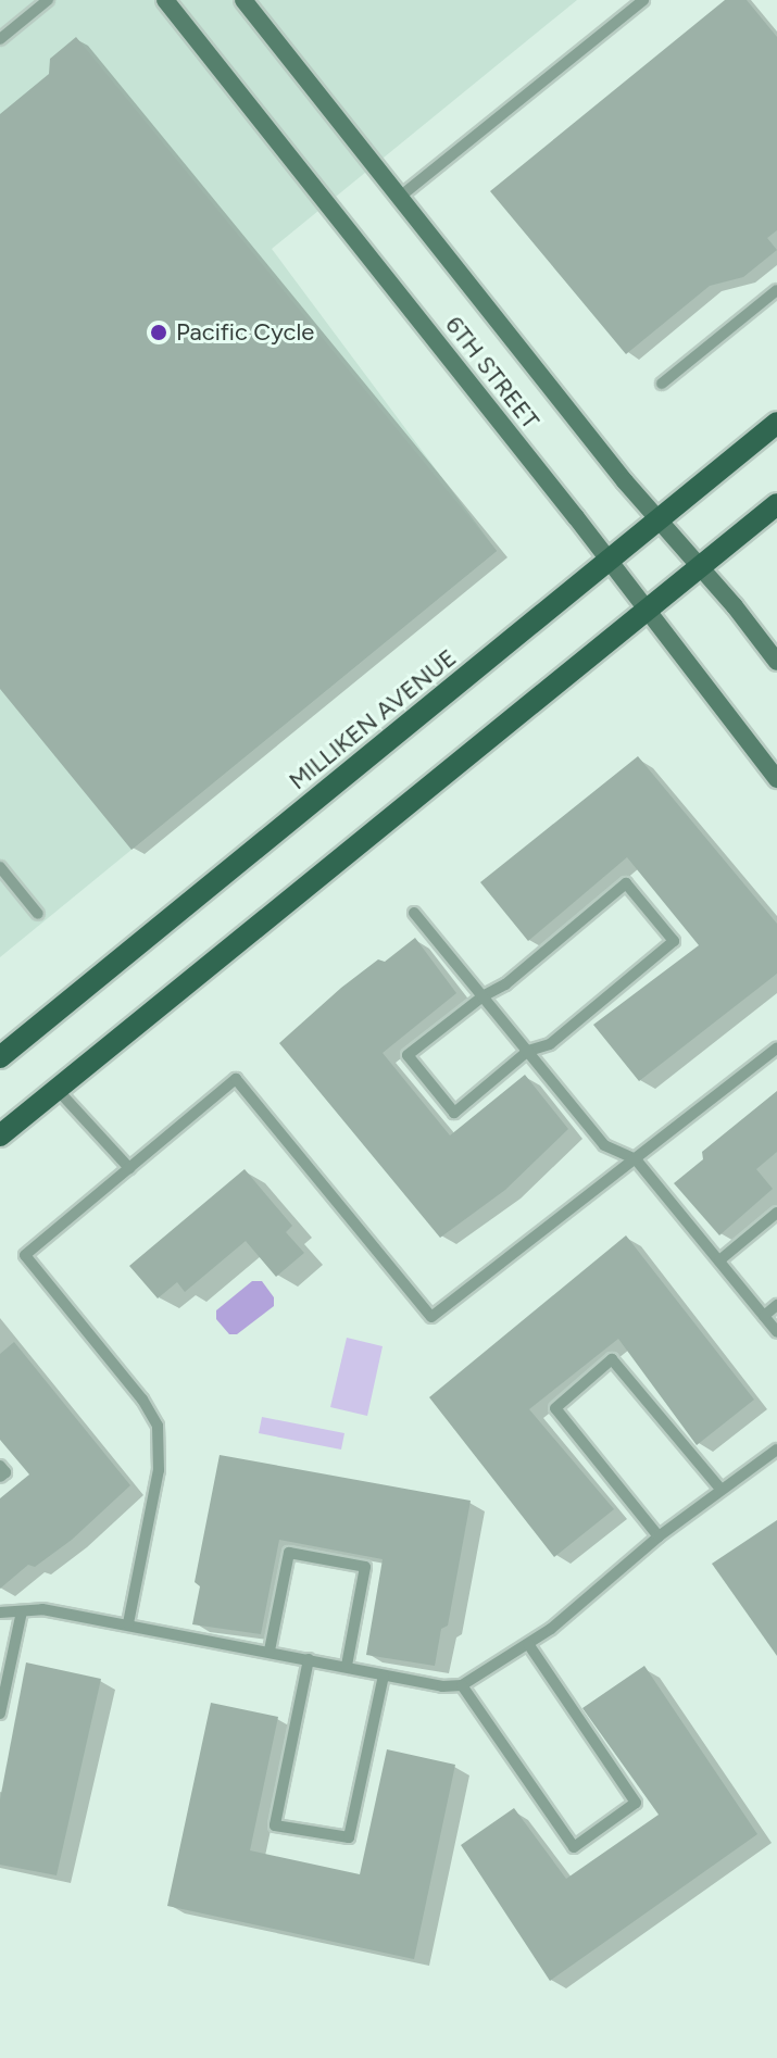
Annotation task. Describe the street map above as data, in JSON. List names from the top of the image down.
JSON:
{
  "streets": {
    "main road": ["6TH STREET", "MILLIKEN AVENUE"]
  },
  "crossings": [
    ["6TH STREET", "MILLIKEN AVENUE"]
  ],
  "places": ["Pacific Cycle"]
}
